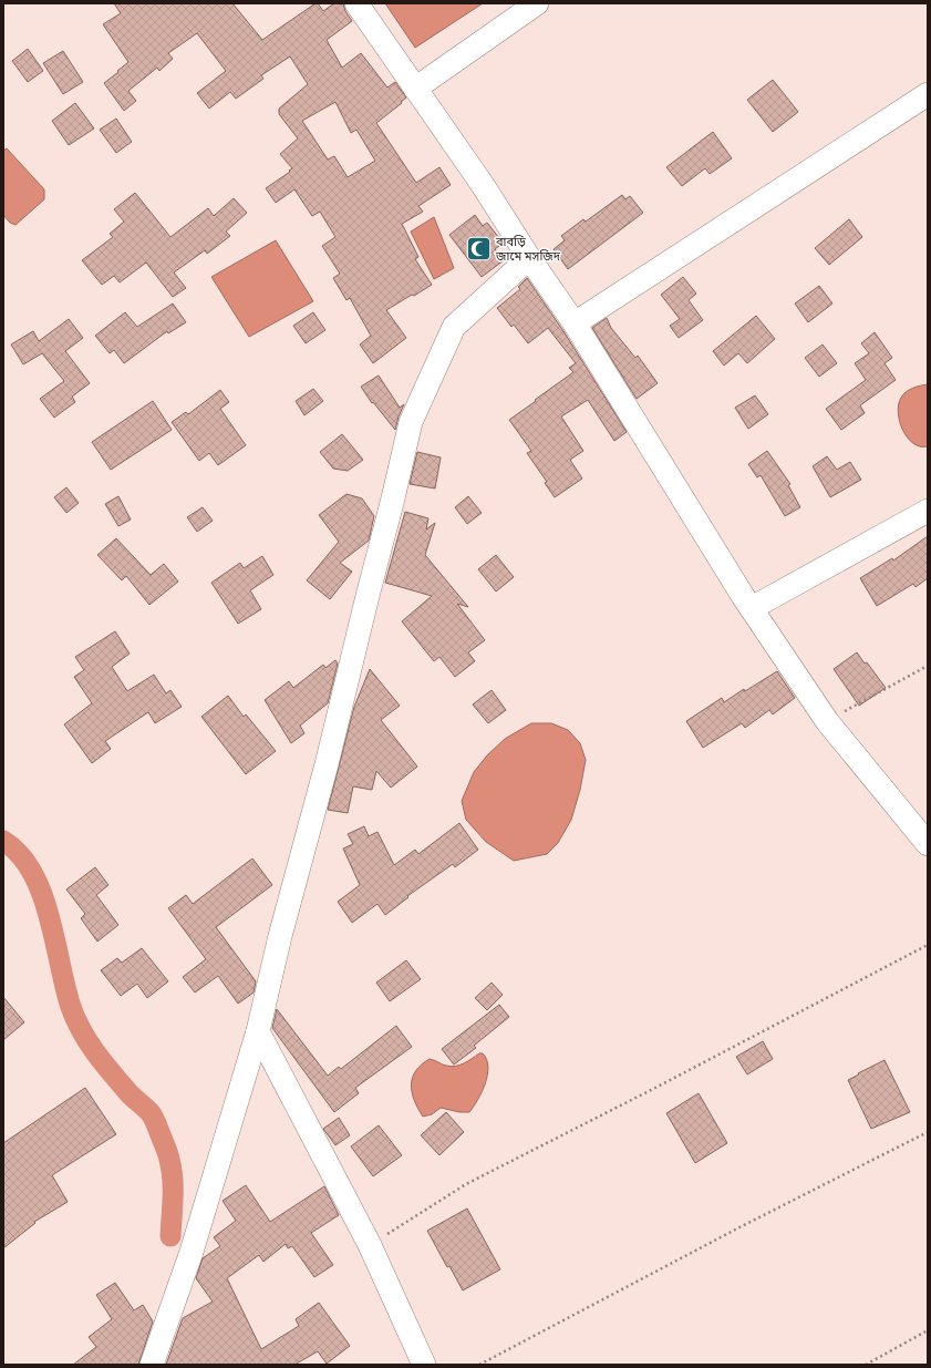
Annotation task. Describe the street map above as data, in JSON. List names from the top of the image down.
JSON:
{
  "places": {
    "mosque": ["বাবড়ি জামে মসজিদ"]
  }
}
